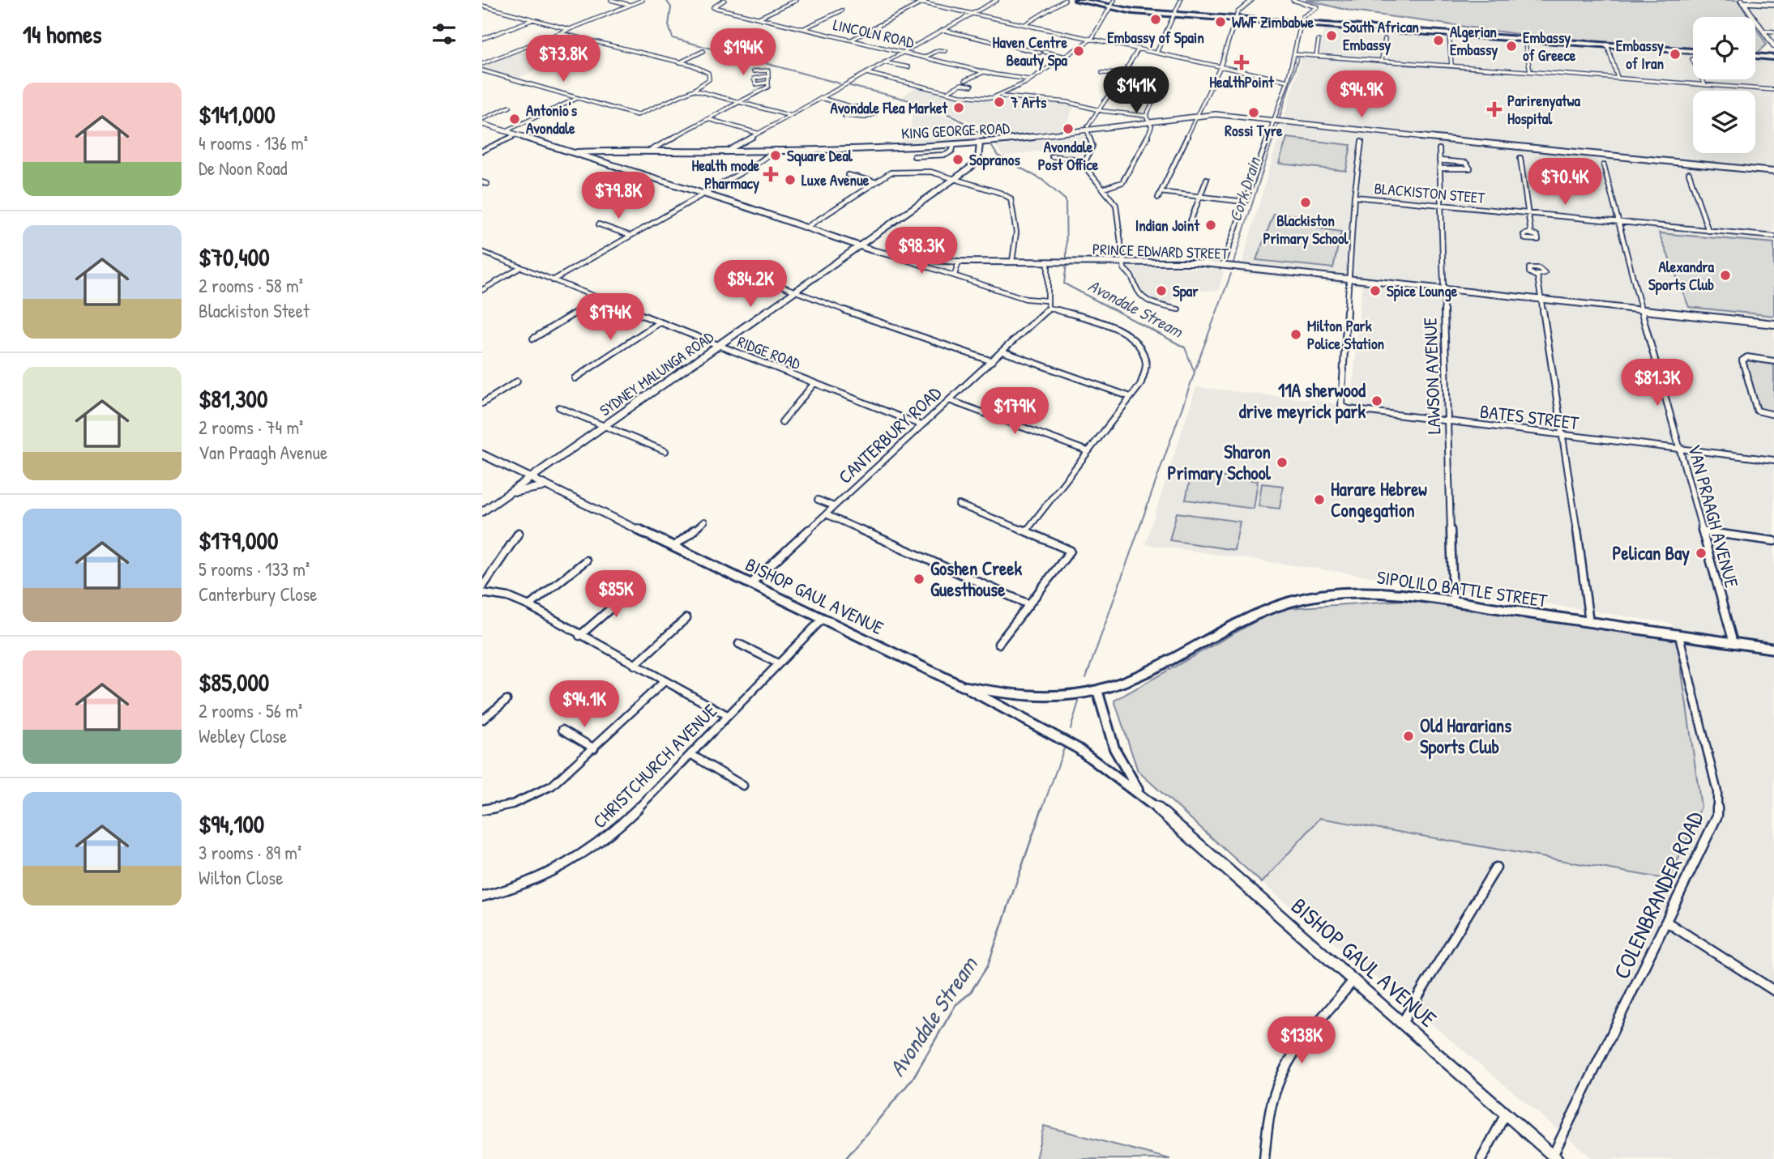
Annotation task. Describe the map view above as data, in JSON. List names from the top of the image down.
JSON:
{
  "streets": {
    "main road": [
      "KING GEORGE ROAD",
      "PRINCE EDWARD STREET",
      "SYDNEY MALUNGA ROAD",
      "SIPOLILO BATTLE STREET",
      "BISHOP GAUL AVENUE"
    ],
    "street": [
      "LINCOLN ROAD",
      "BLACKISTON STEET",
      "RIDGE ROAD",
      "LAWSON AVENUE",
      "BATES STREET",
      "CANTERBURY ROAD",
      "VAN PRAAGH AVENUE",
      "CHRISTCHURCH AVENUE",
      "COLENBRANDER ROAD"
    ]
  },
  "crossings": [
    ["KING GEORGE ROAD", "PRINCE EDWARD STREET"],
    ["KING GEORGE ROAD", "SYDNEY MALUNGA ROAD"],
    ["BLACKISTON STEET", "LAWSON AVENUE"],
    ["BLACKISTON STEET", "VAN PRAAGH AVENUE"],
    ["PRINCE EDWARD STREET", "SYDNEY MALUNGA ROAD"],
    ["PRINCE EDWARD STREET", "LAWSON AVENUE"],
    ["PRINCE EDWARD STREET", "BATES STREET"],
    ["PRINCE EDWARD STREET", "VAN PRAAGH AVENUE"],
    ["RIDGE ROAD", "SYDNEY MALUNGA ROAD"],
    ["RIDGE ROAD", "CANTERBURY ROAD"],
    ["SYDNEY MALUNGA ROAD", "BISHOP GAUL AVENUE"],
    ["LAWSON AVENUE", "BATES STREET"],
    ["LAWSON AVENUE", "SIPOLILO BATTLE STREET"],
    ["BATES STREET", "VAN PRAAGH AVENUE"],
    ["CANTERBURY ROAD", "BISHOP GAUL AVENUE"],
    ["VAN PRAAGH AVENUE", "SIPOLILO BATTLE STREET"],
    ["SIPOLILO BATTLE STREET", "BISHOP GAUL AVENUE"],
    ["SIPOLILO BATTLE STREET", "COLENBRANDER ROAD"],
    ["BISHOP GAUL AVENUE", "CHRISTCHURCH AVENUE"],
    ["BISHOP GAUL AVENUE", "COLENBRANDER ROAD"]
  ],
  "water": ["Cork Drain", "Avondale Stream"],
  "places": {
    "other": [
      "Embassy of Spain",
      "WWF Zimbabwe",
      "South African Embassy",
      "Algerian Embassy",
      "Embassy of Greece",
      "Haven Centre Beauty Spa",
      "Embassy of Iran",
      "7 Arts",
      "Avondale Flea Market",
      "Rossi Tyre",
      "Antonio's Avondale",
      "Avondale Post Office",
      "Square Deal",
      "Sopranos",
      "Luxe Avenue",
      "Blackiston Primary School",
      "Indian Joint",
      "Alexandra Sports Club",
      "Spar",
      "Spice Lounge",
      "Milton Park Police Station",
      "11A sherwood drive meyrick park",
      "Sharon Primary School",
      "Harare Hebrew Congegation",
      "Pelican Bay",
      "Goshen Creek Guesthouse",
      "Old Hararians Sports Club"
    ],
    "health": ["HealthPoint", "Parirenyatwa Hospital", "Health mode Pharmacy"]
  },
  "page": {
    "heading": "14 homes",
    "price": [
      "$194K",
      "$73.8K",
      "$141K",
      "$94.9K",
      "$70.4K",
      "$79.8K",
      "$98.3K",
      "$84.2K",
      "$174K",
      "$81.3K",
      "$179K",
      "$85K",
      "$94.1K",
      "$138K"
    ],
    "list": [
      {
        "name": "$141,000",
        "note": "4 rooms · 136 m² · De Noon Road"
      },
      {
        "name": "$70,400",
        "note": "2 rooms · 58 m² · Blackiston Steet"
      },
      {
        "name": "$81,300",
        "note": "2 rooms · 74 m² · Van Praagh Avenue"
      },
      {
        "name": "$179,000",
        "note": "5 rooms · 133 m² · Canterbury Close"
      },
      {
        "name": "$85,000",
        "note": "2 rooms · 56 m² · Webley Close"
      },
      {
        "name": "$94,100",
        "note": "3 rooms · 89 m² · Wilton Close"
      }
    ]
  }
}
